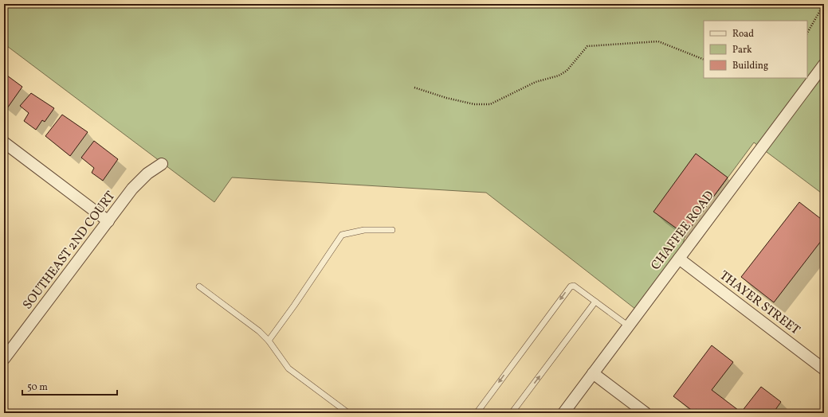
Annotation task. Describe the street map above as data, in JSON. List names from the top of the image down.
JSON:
{
  "streets": {
    "street": ["CHAFFEE ROAD", "SOUTHEAST 2ND COURT", "THAYER STREET"]
  },
  "crossings": [
    ["CHAFFEE ROAD", "THAYER STREET"]
  ],
  "legend": ["Road", "Park", "Building"],
  "scale_bar": "50 m"
}
